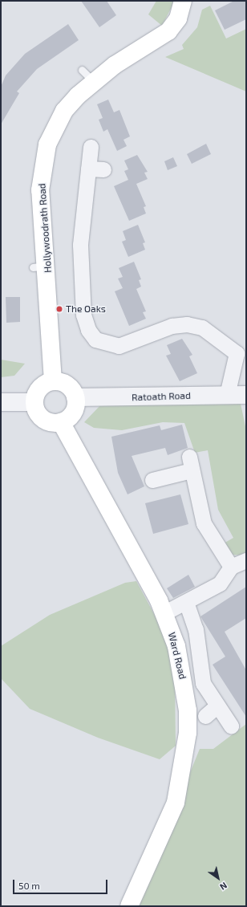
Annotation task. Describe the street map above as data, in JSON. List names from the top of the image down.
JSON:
{
  "streets": {
    "main road": ["Hollywoodrath Road", "Ward Road"],
    "street": ["Ratoath Road"]
  },
  "crossings": [
    ["Hollywoodrath Road", "Ratoath Road"],
    ["Hollywoodrath Road", "Ward Road"],
    ["Ratoath Road", "Ward Road"]
  ],
  "places": ["The Oaks"],
  "scale_bar": "50 m",
  "north": "bottom right"
}
